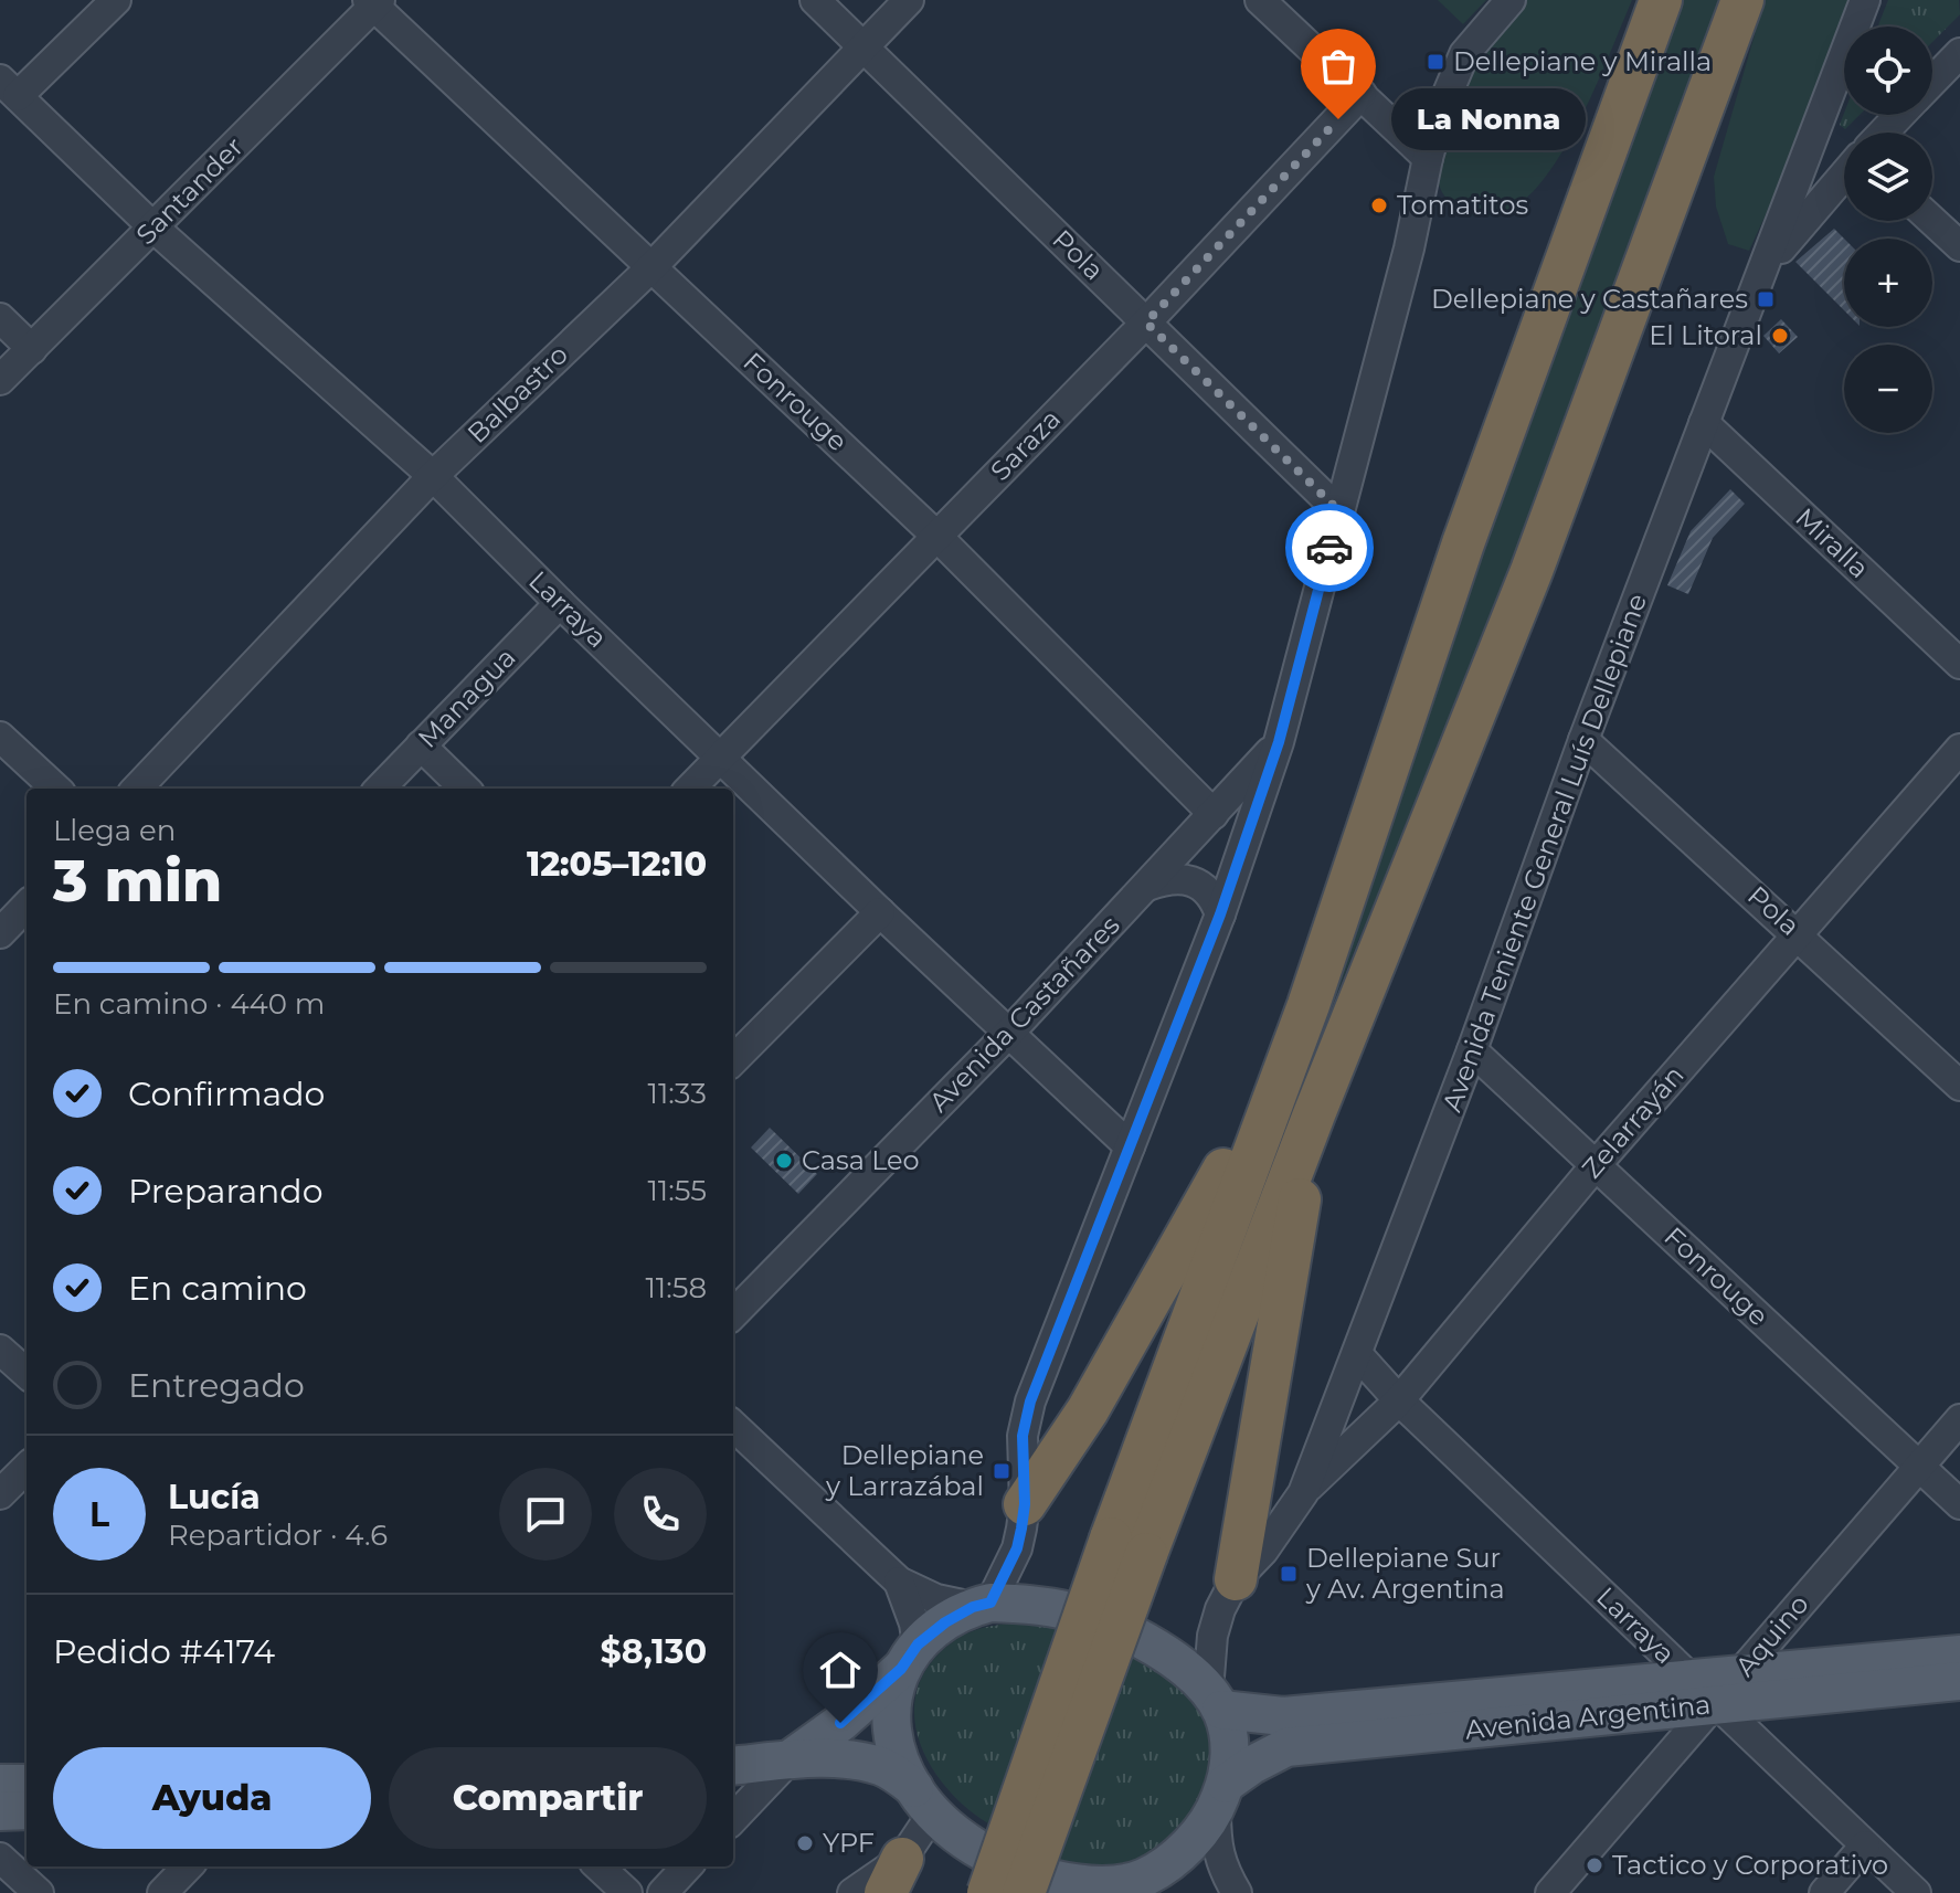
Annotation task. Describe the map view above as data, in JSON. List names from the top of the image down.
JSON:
{
  "streets": {
    "main road": ["Avenida Argentina"],
    "street": [
      "Santander",
      "Pola",
      "Balbastro",
      "Fonrouge",
      "Saraza",
      "Miralla",
      "Larraya",
      "Managua",
      "Avenida Teniente General Luís Dellepiane",
      "Avenida Castañares",
      "Zelarrayán",
      "Aquino"
    ]
  },
  "crossings": [
    ["Santander", "Fonrouge"],
    ["Santander", "Larraya"],
    ["Pola", "Balbastro"],
    ["Pola", "Saraza"],
    ["Pola", "Avenida Teniente General Luís Dellepiane"],
    ["Pola", "Zelarrayán"],
    ["Balbastro", "Fonrouge"],
    ["Balbastro", "Larraya"],
    ["Fonrouge", "Saraza"],
    ["Fonrouge", "Avenida Teniente General Luís Dellepiane"],
    ["Fonrouge", "Avenida Castañares"],
    ["Fonrouge", "Zelarrayán"],
    ["Fonrouge", "Aquino"],
    ["Saraza", "Larraya"],
    ["Miralla", "Avenida Teniente General Luís Dellepiane"],
    ["Larraya", "Managua"],
    ["Larraya", "Avenida Teniente General Luís Dellepiane"],
    ["Larraya", "Avenida Castañares"],
    ["Larraya", "Zelarrayán"],
    ["Larraya", "Avenida Argentina"],
    ["Avenida Teniente General Luís Dellepiane", "Zelarrayán"],
    ["Avenida Teniente General Luís Dellepiane", "Avenida Argentina"],
    ["Aquino", "Avenida Argentina"]
  ],
  "places": {
    "transit": [
      "Dellepiane y Miralla",
      "Dellepiane y Castañares",
      "Dellepiane y Larrazábal",
      "Dellepiane Sur y Av. Argentina"
    ],
    "other": [
      "La Nonna",
      "Tomatitos",
      "El Litoral",
      "Casa Leo",
      "YPF",
      "Tactico y Corporativo"
    ]
  },
  "page": {
    "map_buttons": ["+", "−"],
    "bubble": "La Nonna",
    "heading": ["3 min", "Llega en", "12:05–12:10"],
    "panel": [
      "Lucía",
      "Repartidor · 4.6",
      "Pedido #4174",
      "$8,130"
    ],
    "bar": "En camino · 440 m",
    "list": [
      ["Confirmado", "11:33"],
      ["Preparando", "11:55"],
      ["En camino", "11:58"],
      "Entregado"
    ],
    "round": "L",
    "buttons": ["Ayuda", "Compartir"]
  }
}
